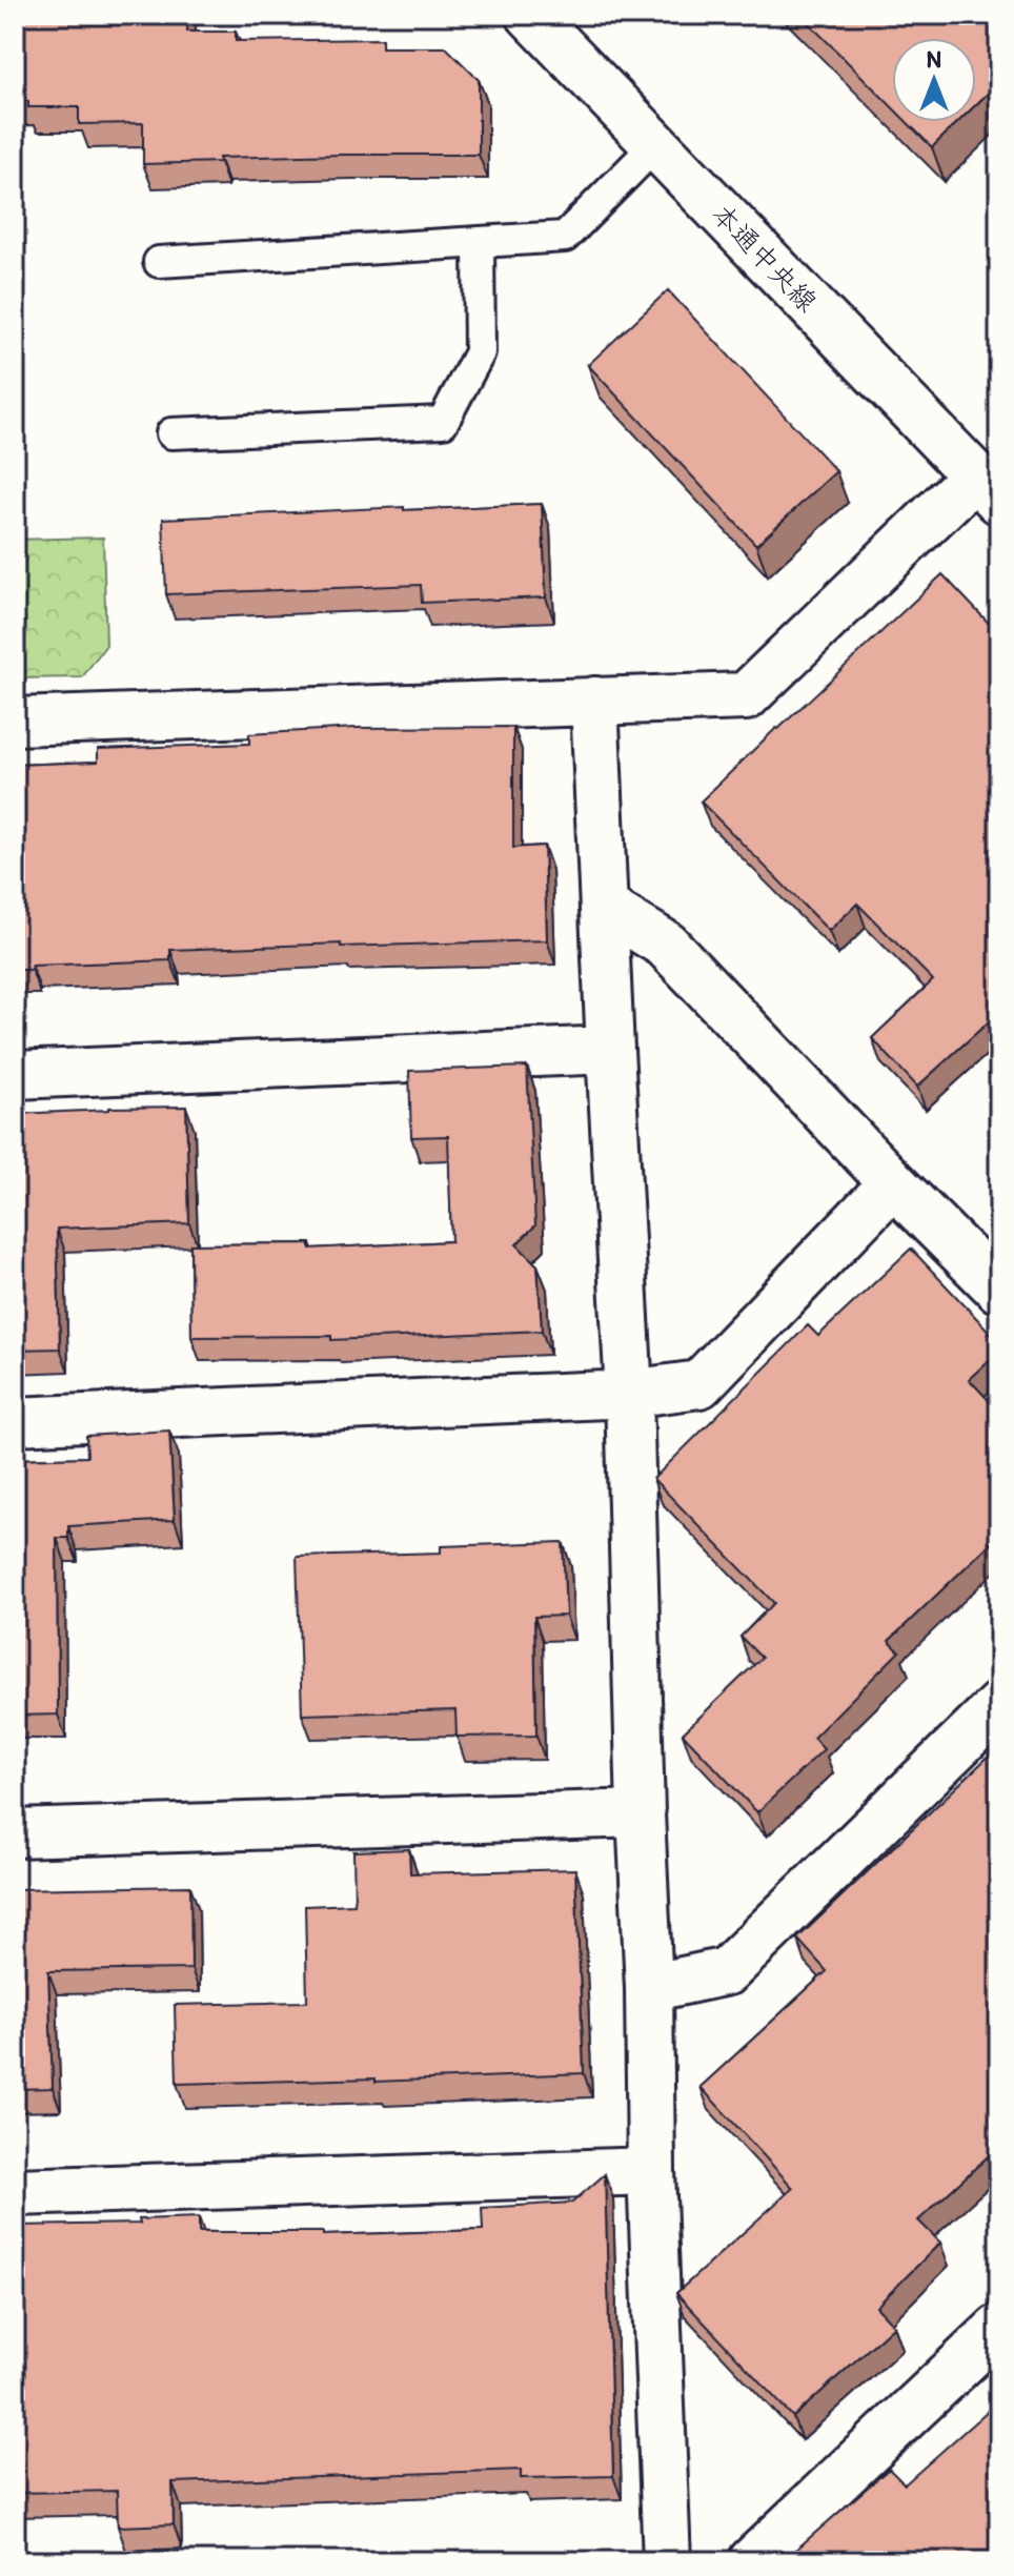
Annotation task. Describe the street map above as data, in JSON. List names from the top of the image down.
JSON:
{
  "streets": {
    "street": ["本通中央線"]
  },
  "north": "top"
}
